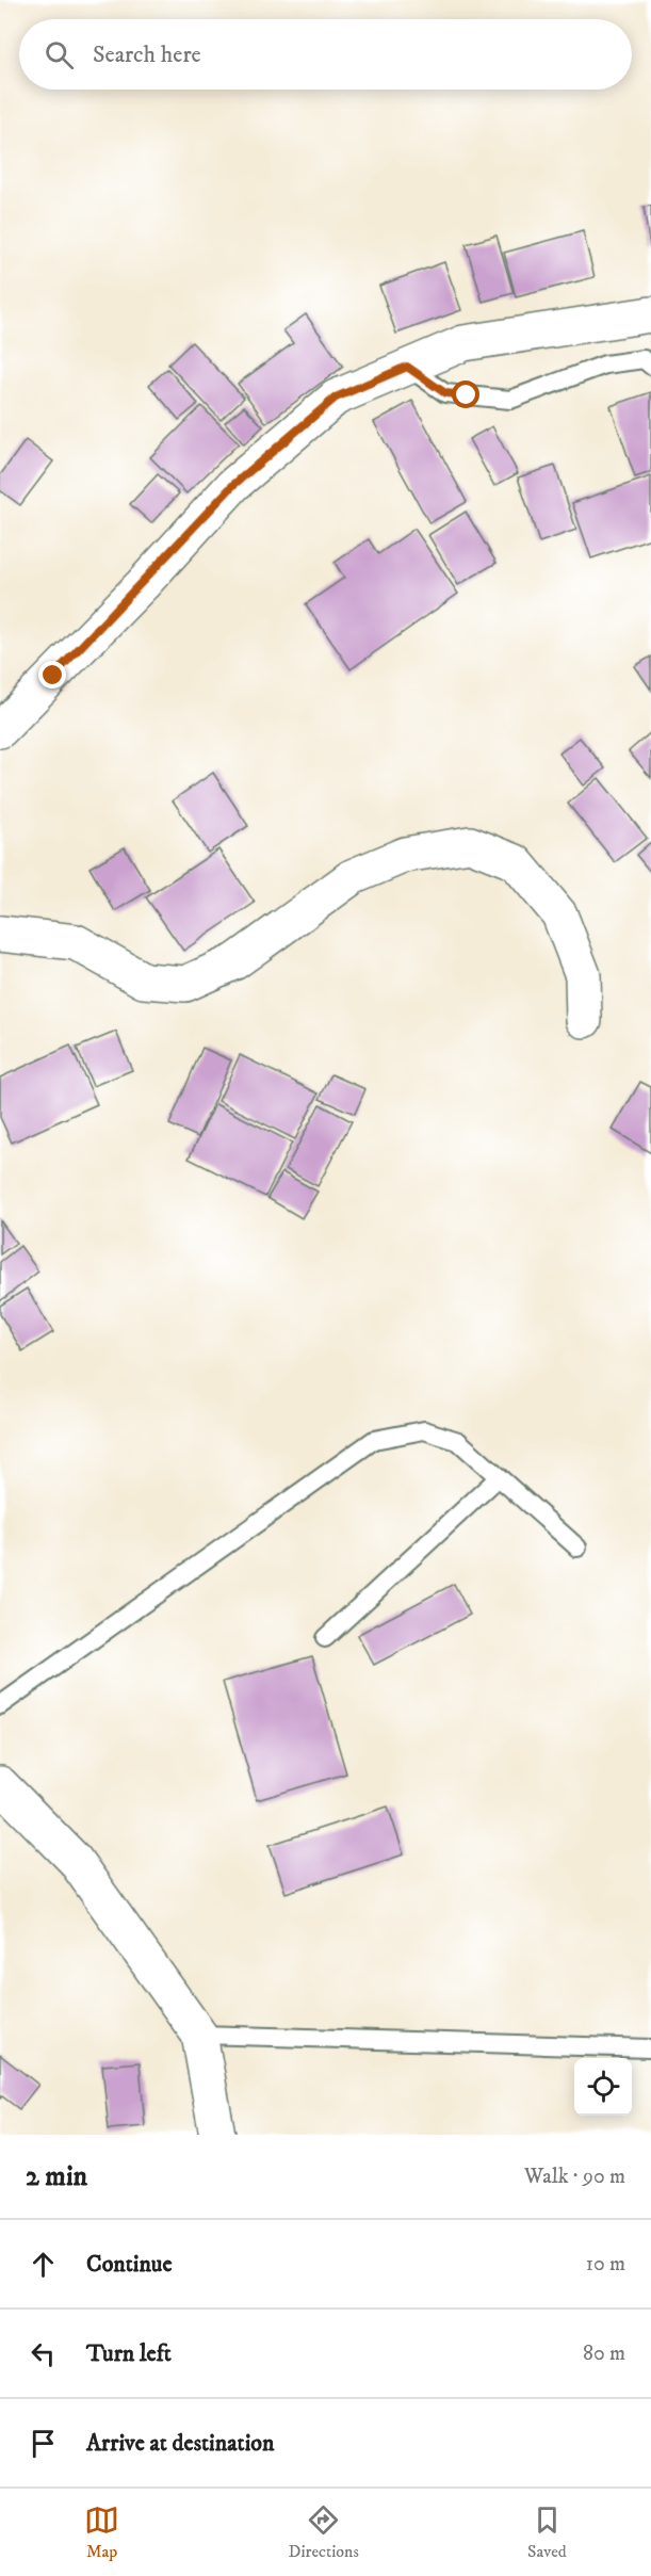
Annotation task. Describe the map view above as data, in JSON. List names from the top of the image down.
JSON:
{
  "page": {
    "search": "Search here",
    "heading": ["2 min", "Walk · 90 m"],
    "list": [
      ["Continue", "10 m"],
      ["Turn left", "80 m"],
      "Arrive at destination"
    ],
    "nav": ["Map", "Directions", "Saved"]
  }
}
